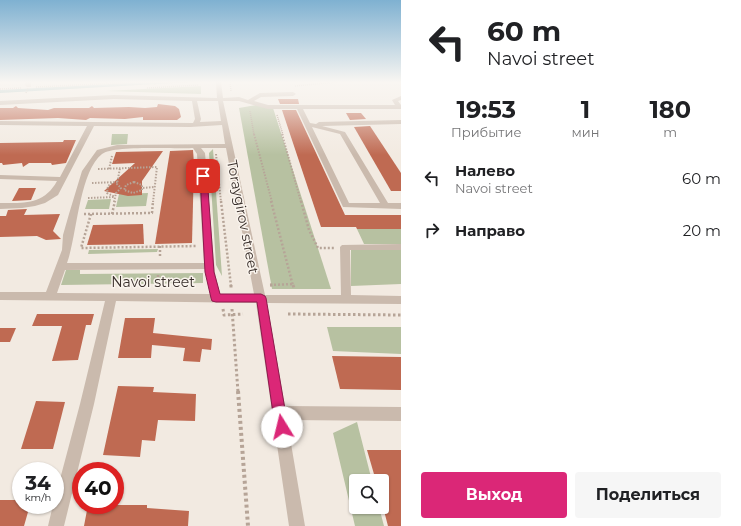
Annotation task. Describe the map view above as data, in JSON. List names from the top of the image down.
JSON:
{
  "streets": {
    "street": ["Toraygirov street", "Navoi street"]
  },
  "crossings": [
    ["Toraygirov street", "Navoi street"]
  ],
  "page": {
    "turn": ["60 m", "Navoi street"],
    "eta": [
      "19:53",
      "Прибытие",
      "1",
      "мин",
      "180",
      "m"
    ],
    "list": [
      {
        "name": "Налево",
        "note": "Navoi street",
        "value": "60 m"
      },
      {
        "name": "Направо",
        "value": "20 m"
      }
    ],
    "speed": "34 km/h",
    "limit": "40",
    "buttons": ["Выход", "Поделиться"]
  }
}
